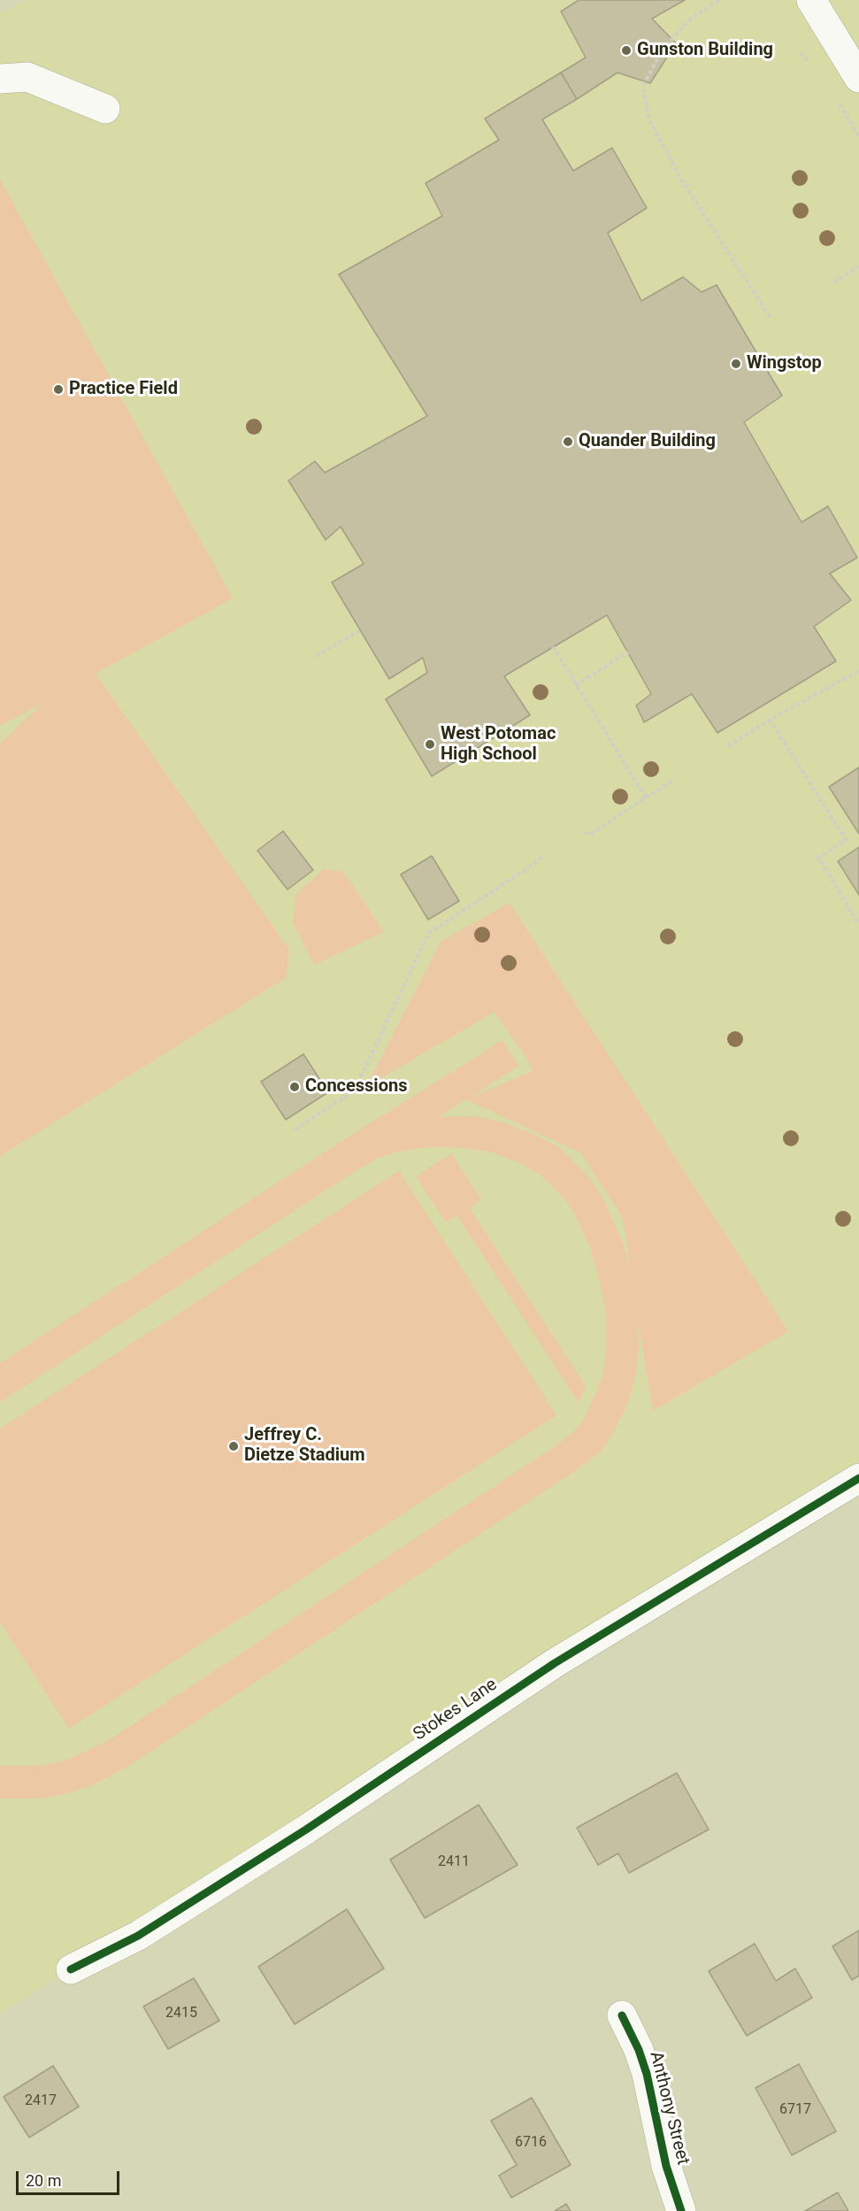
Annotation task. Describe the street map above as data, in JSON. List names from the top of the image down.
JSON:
{
  "streets": {
    "street": ["Stokes Lane", "Anthony Street"]
  },
  "places": [
    "Gunston Building",
    "Wingstop",
    "Practice Field",
    "Quander Building",
    "West Potomac High School",
    "Concessions",
    "Jeffrey C. Dietze Stadium"
  ],
  "house_numbers": [
    "2411",
    "2415",
    "2417",
    "6717",
    "6716"
  ],
  "scale_bar": "20 m"
}
